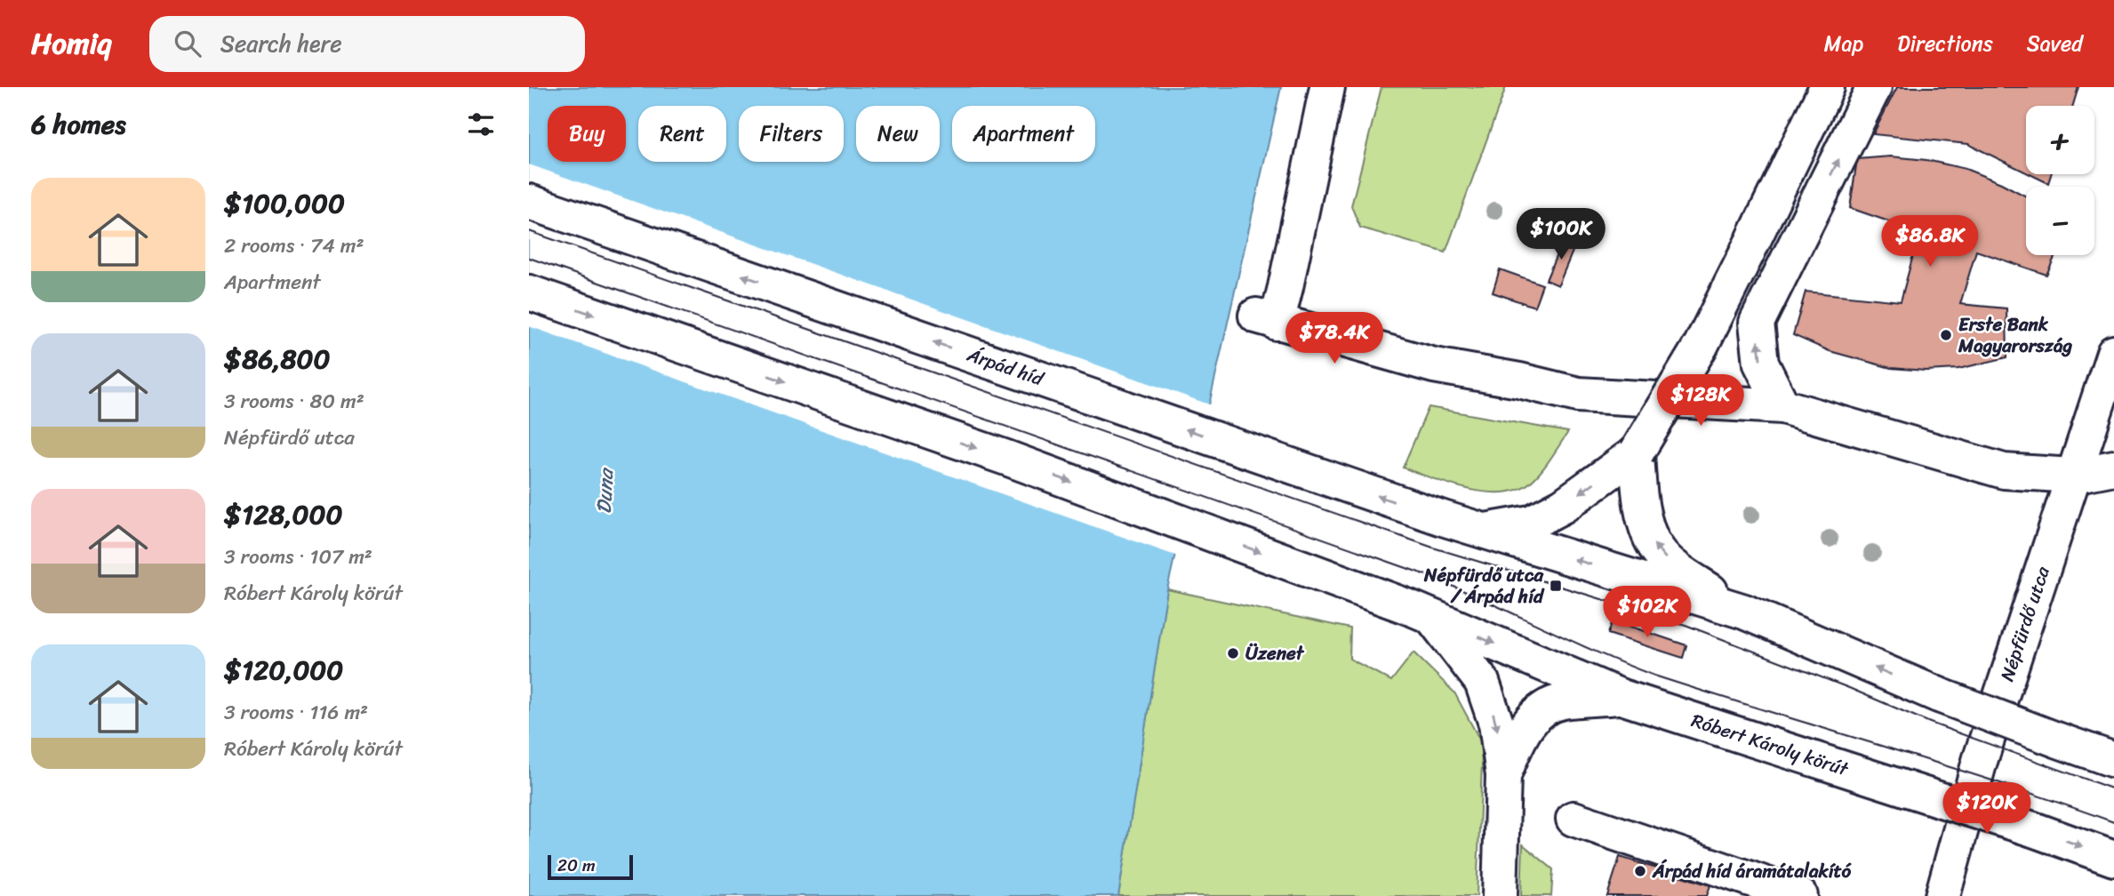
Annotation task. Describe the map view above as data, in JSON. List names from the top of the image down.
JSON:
{
  "streets": {
    "main road": ["Árpád híd", "Népfürdő utca", "Róbert Károly körút"]
  },
  "water": ["Duna"],
  "places": {
    "other": ["Erste Bank Magyarország", "Üzenet", "Árpád híd áramátalakító"],
    "transit": ["Népfürdő utca / Árpád híd"]
  },
  "scale_bar": "20 m",
  "page": {
    "header": "Homiq",
    "search": "Search here",
    "nav": ["Map", "Directions", "Saved"],
    "heading": "6 homes",
    "map_buttons": ["+", "−"],
    "chip": [
      "Buy",
      "Rent",
      "Filters",
      "New",
      "Apartment"
    ],
    "list": [
      {
        "name": "$100,000",
        "note": "2 rooms · 74 m² · Apartment"
      },
      {
        "name": "$86,800",
        "note": "3 rooms · 80 m² · Népfürdő utca"
      },
      {
        "name": "$128,000",
        "note": "3 rooms · 107 m² · Róbert Károly körút"
      },
      {
        "name": "$120,000",
        "note": "3 rooms · 116 m² · Róbert Károly körút"
      }
    ],
    "price": [
      "$100K",
      "$86.8K",
      "$78.4K",
      "$128K",
      "$102K",
      "$120K"
    ],
    "scale": "20 m"
  }
}
